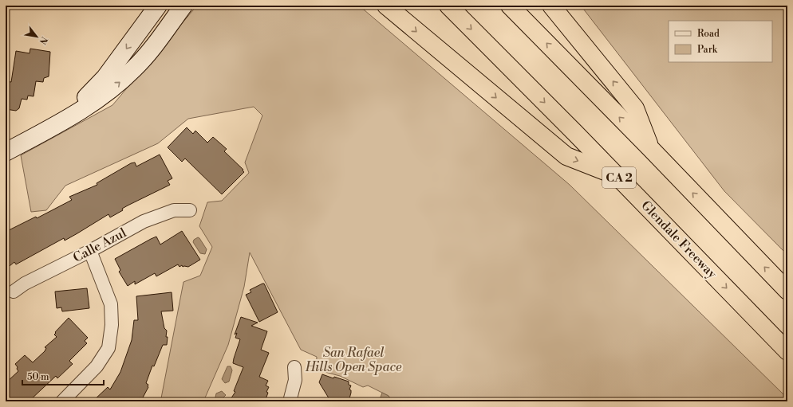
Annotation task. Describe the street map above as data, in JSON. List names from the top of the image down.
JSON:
{
  "streets": {
    "highway": ["CA 2", "Glendale Freeway"],
    "street": ["Calle Azul"]
  },
  "parks": ["San Rafael Hills Open Space"],
  "legend": ["Road", "Park"],
  "scale_bar": "50 m",
  "north": "bottom right"
}
